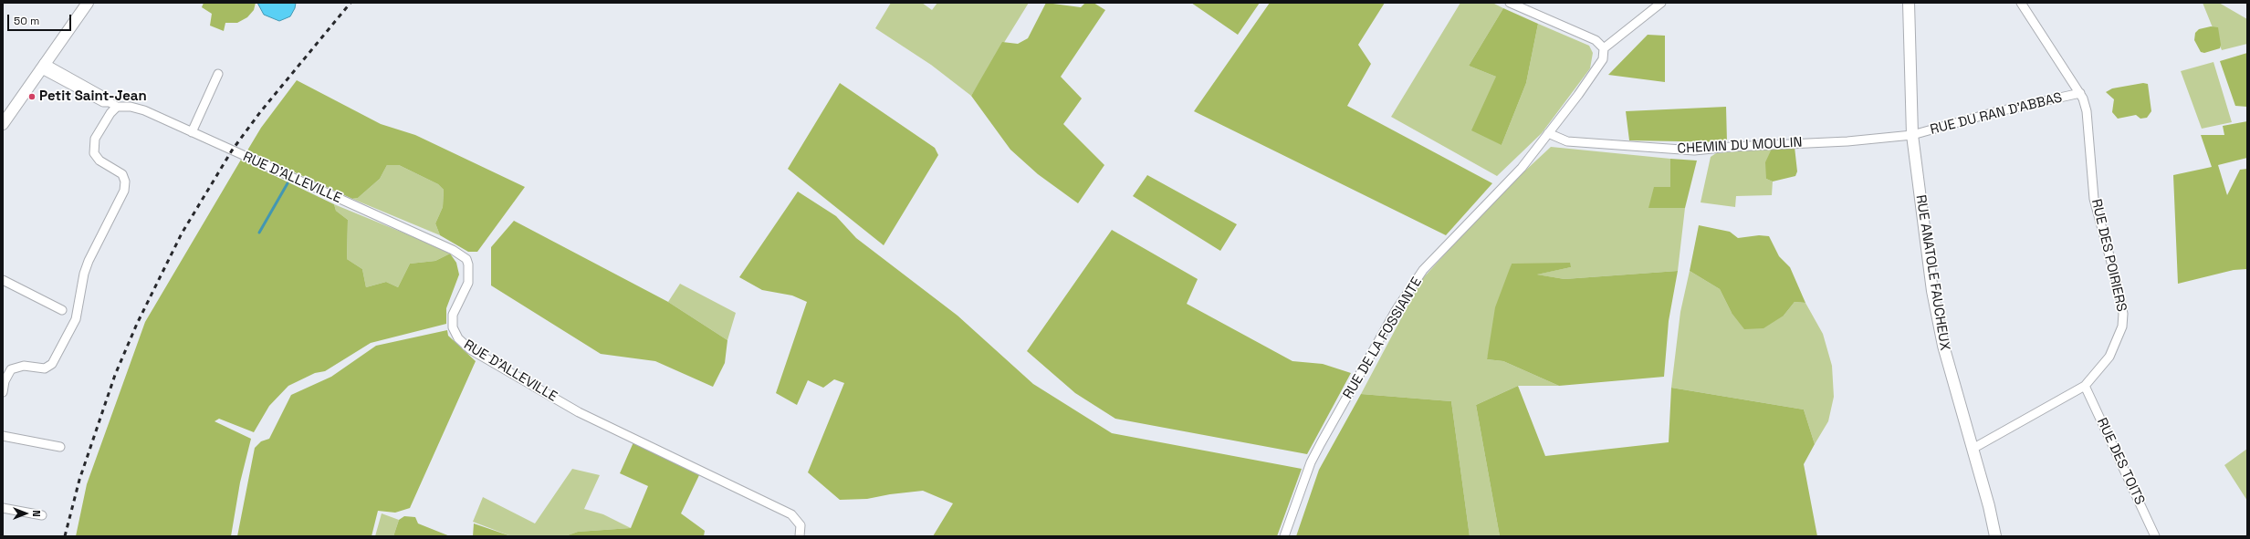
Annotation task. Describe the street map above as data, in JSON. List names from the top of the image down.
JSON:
{
  "streets": {
    "main road": ["RUE ANATOLE FAUCHEUX"],
    "street": [
      "RUE DU RAN D'ABBAS",
      "CHEMIN DU MOULIN",
      "RUE D'ALLEVILLE",
      "RUE DES POIRIERS",
      "RUE DE LA FOSSIANTE",
      "RUE DES TOITS"
    ]
  },
  "crossings": [
    ["RUE DU RAN D'ABBAS", "CHEMIN DU MOULIN"],
    ["RUE DU RAN D'ABBAS", "RUE DES POIRIERS"],
    ["RUE DU RAN D'ABBAS", "RUE ANATOLE FAUCHEUX"],
    ["CHEMIN DU MOULIN", "RUE ANATOLE FAUCHEUX"],
    ["CHEMIN DU MOULIN", "RUE DE LA FOSSIANTE"],
    ["RUE DES POIRIERS", "RUE ANATOLE FAUCHEUX"],
    ["RUE DES POIRIERS", "RUE DES TOITS"]
  ],
  "places": ["Petit Saint-Jean"],
  "scale_bar": "50 m",
  "north": "right"
}
